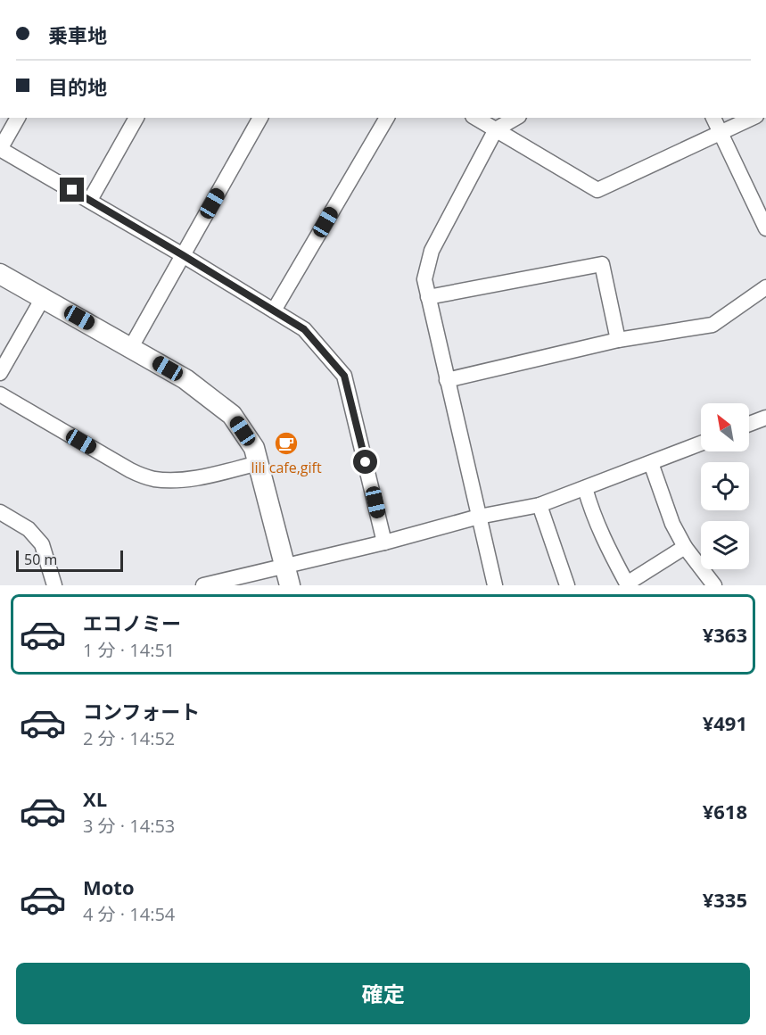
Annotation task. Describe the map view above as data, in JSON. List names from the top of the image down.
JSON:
{
  "places": {
    "cafe": ["lili cafe,gift"]
  },
  "scale_bar": "50 m",
  "north": "top left",
  "page": {
    "banner": ["乗車地", "目的地"],
    "scale": "50 m",
    "list": [
      {
        "name": "エコノミー",
        "note": "1 分 · 14:51",
        "value": "¥363"
      },
      {
        "name": "コンフォート",
        "note": "2 分 · 14:52",
        "value": "¥491"
      },
      {
        "name": "XL",
        "note": "3 分 · 14:53",
        "value": "¥618"
      },
      {
        "name": "Moto",
        "note": "4 分 · 14:54",
        "value": "¥335"
      }
    ],
    "buttons": "確定"
  }
}
